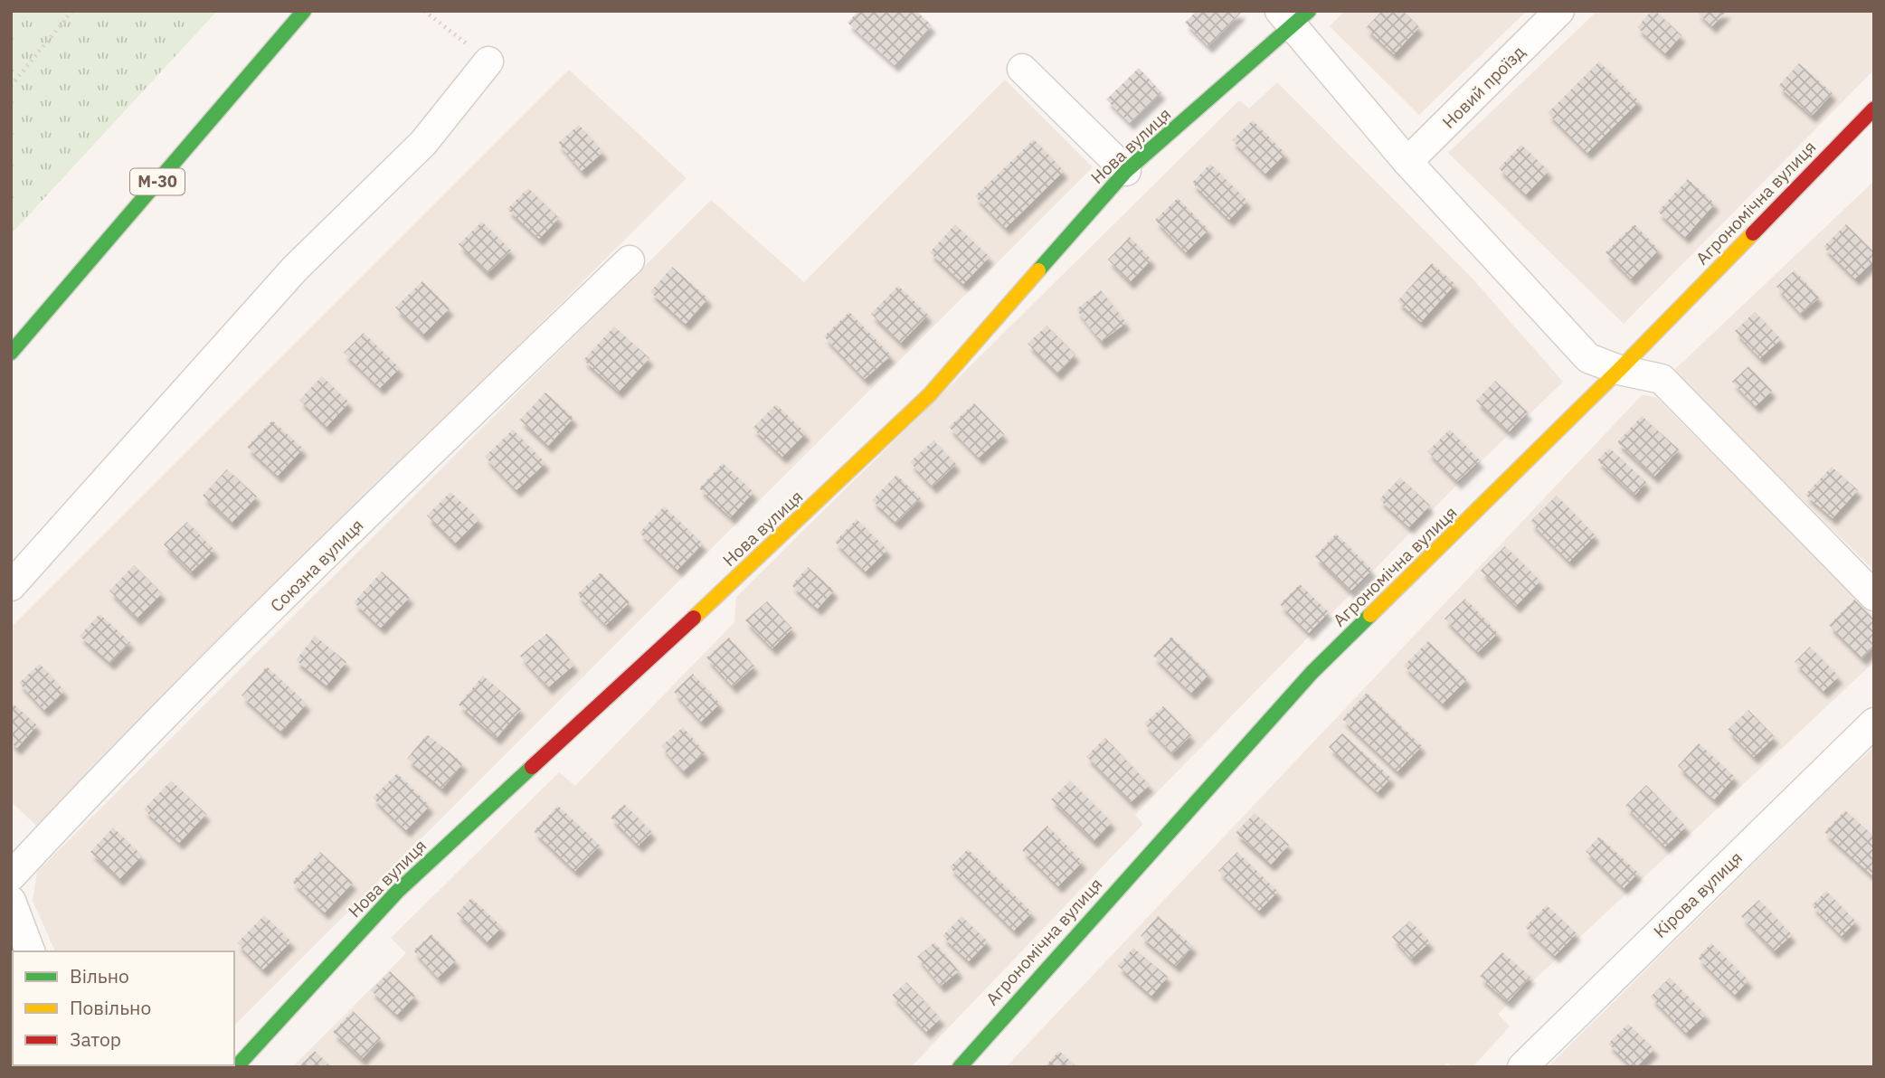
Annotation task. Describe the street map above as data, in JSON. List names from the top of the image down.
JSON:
{
  "streets": {
    "main road": ["Нова вулиця", "М-30", "Агрономічна вулиця"],
    "street": ["Новий проїзд", "Союзна вулиця", "Кірова вулиця"]
  },
  "legend": ["Вільно", "Повільно", "Затор"]
}
